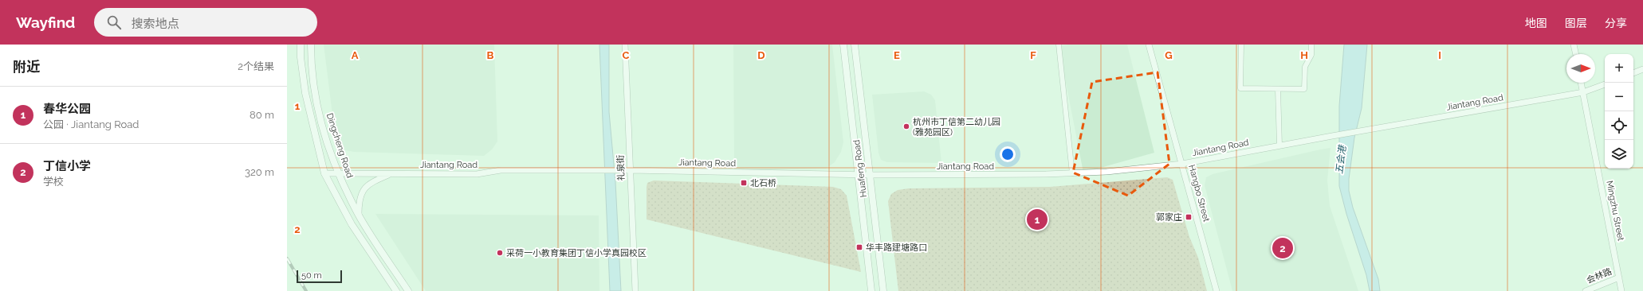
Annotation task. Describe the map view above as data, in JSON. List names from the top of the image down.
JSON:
{
  "streets": {
    "main road": ["Dingcheng Road", "Huafeng Road"],
    "street": [
      "Jiantang Road",
      "礼泉街",
      "Hangbo Street",
      "Mingzhu Street",
      "会林路"
    ]
  },
  "crossings": [
    ["Jiantang Road", "Dingcheng Road"],
    ["Jiantang Road", "礼泉街"],
    ["Jiantang Road", "Huafeng Road"],
    ["Jiantang Road", "Hangbo Street"],
    ["Jiantang Road", "Mingzhu Street"],
    ["Mingzhu Street", "会林路"]
  ],
  "water": ["五会港"],
  "places": {
    "other": ["杭州市丁信第二幼儿园 (雅苑园区)", "采荷一小教育集团丁信小学真园校区"],
    "transit": ["北石桥", "郭家庄", "华丰路建塘路口"]
  },
  "scale_bar": "50 m",
  "north": "right",
  "page": {
    "header": "Wayfind",
    "search": "搜索地点",
    "nav": ["地图", "图层", "分享"],
    "heading": ["附近", "2个结果"],
    "map_buttons": ["+", "−"],
    "list": [
      {
        "mark": "1",
        "name": "春华公园",
        "note": "公园 · Jiantang Road",
        "value": "80 m"
      },
      {
        "mark": "2",
        "name": "丁信小学",
        "note": "学校",
        "value": "320 m"
      }
    ],
    "pins": ["1", "2"],
    "scale": "50 m"
  },
  "grid": {
    "columns": [
      "A",
      "B",
      "C",
      "D",
      "E",
      "F",
      "G",
      "H",
      "I"
    ],
    "rows": ["1", "2"]
  }
}
